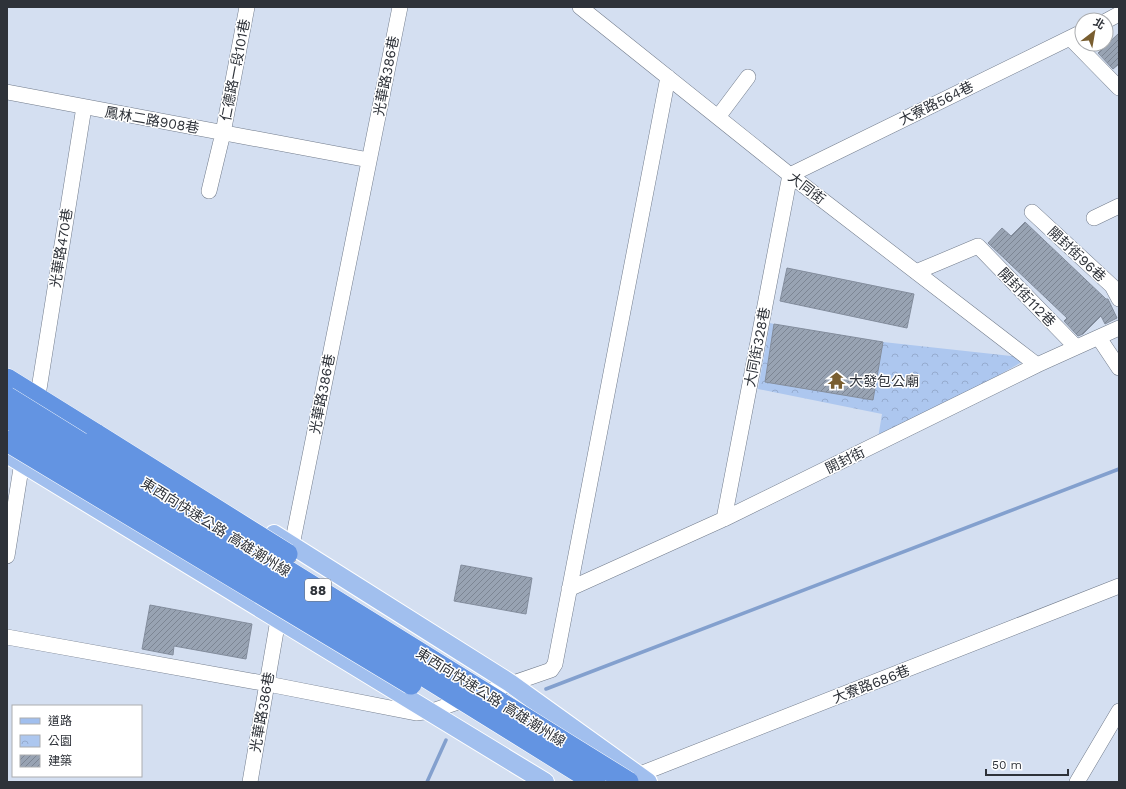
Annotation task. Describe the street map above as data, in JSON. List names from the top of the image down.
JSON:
{
  "streets": {
    "highway": ["東西向快速公路 高雄潮州線", "88"],
    "street": [
      "仁德路一段101巷",
      "光華路386巷",
      "大寮路564巷",
      "鳳林二路908巷",
      "大同街",
      "光華路470巷",
      "開封街96巷",
      "開封街112巷",
      "大同街328巷",
      "開封街",
      "大寮路686巷"
    ]
  },
  "crossings": [
    ["仁德路一段101巷", "鳳林二路908巷"],
    ["光華路386巷", "鳳林二路908巷"],
    ["大寮路564巷", "大同街"],
    ["大寮路564巷", "大同街328巷"],
    ["鳳林二路908巷", "光華路470巷"],
    ["大同街", "開封街112巷"],
    ["大同街", "大同街328巷"],
    ["大同街", "開封街"],
    ["開封街112巷", "開封街"],
    ["大同街328巷", "開封街"],
    ["東西向快速公路 高雄潮州線", "大寮路686巷"]
  ],
  "places": {
    "temple": ["大發包公廟"]
  },
  "legend": ["道路", "公園", "建築"],
  "scale_bar": "50 m",
  "north": "top right"
}
